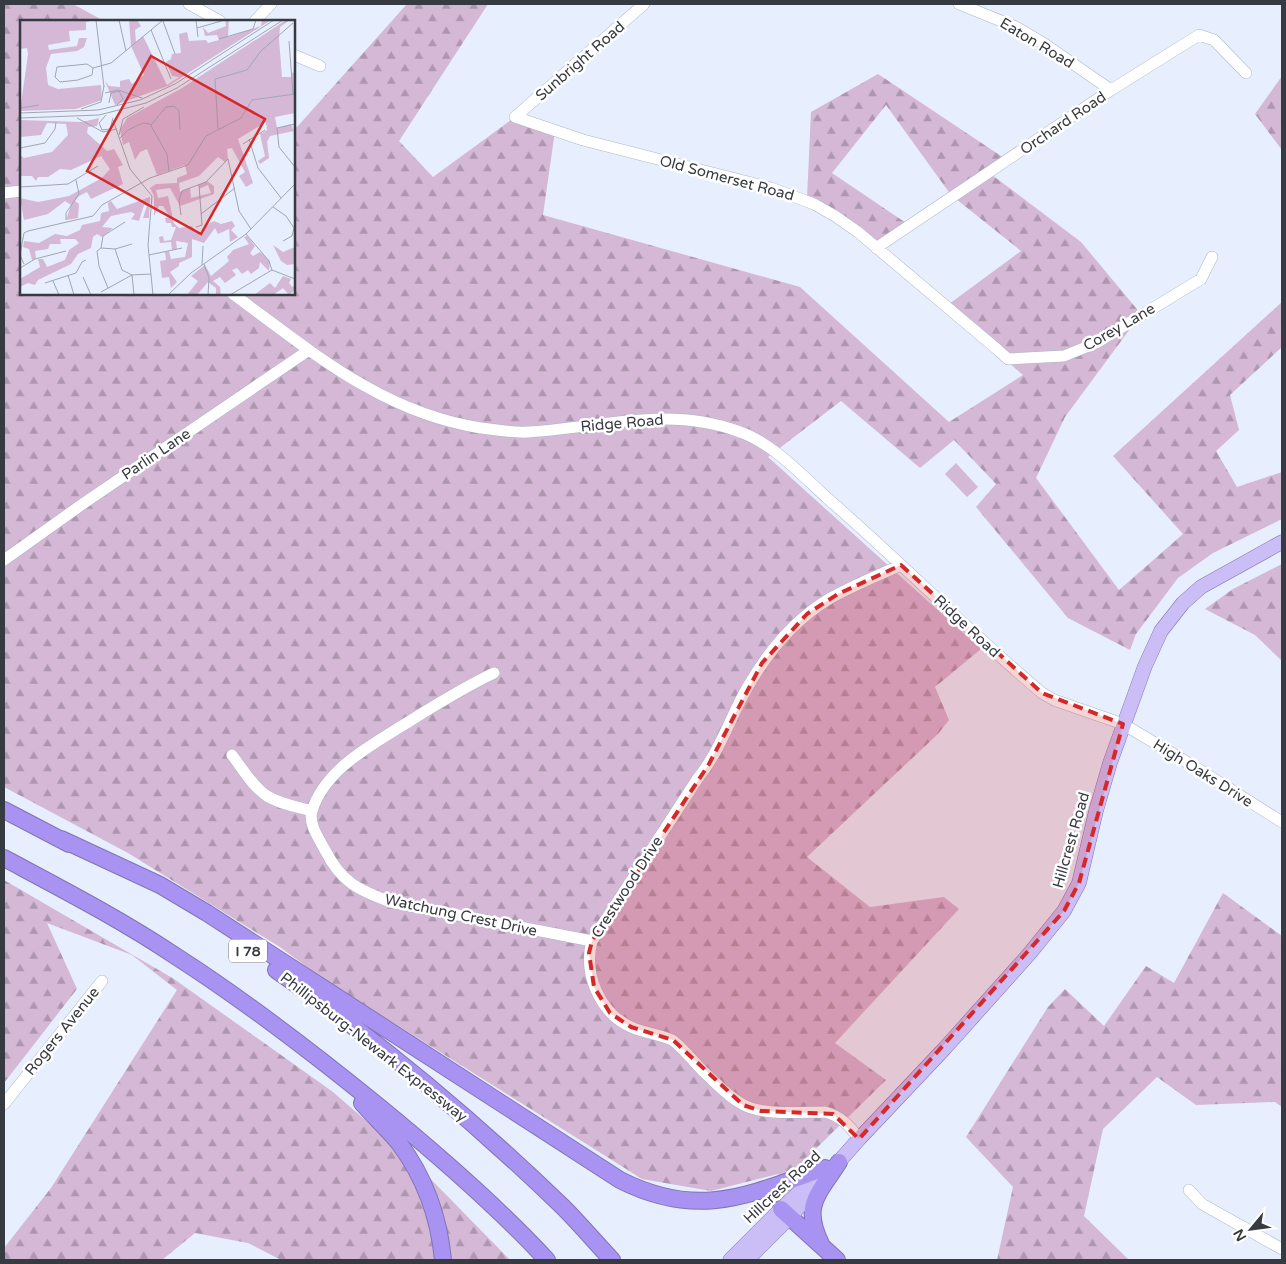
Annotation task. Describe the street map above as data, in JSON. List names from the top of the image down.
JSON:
{
  "streets": {
    "highway": ["I 78", "Phillipsburg-Newark Expressway"],
    "main road": ["Hillcrest Road"],
    "street": [
      "Eaton Road",
      "Sunbright Road",
      "Orchard Road",
      "Old Somerset Road",
      "Corey Lane",
      "Ridge Road",
      "Parlin Lane",
      "High Oaks Drive",
      "Crestwood Drive",
      "Watchung Crest Drive",
      "Rogers Avenue"
    ]
  },
  "crossings": [
    ["Eaton Road", "Orchard Road"],
    ["Sunbright Road", "Old Somerset Road"],
    ["Orchard Road", "Old Somerset Road"],
    ["Old Somerset Road", "Corey Lane"],
    ["Ridge Road", "Parlin Lane"],
    ["Ridge Road", "High Oaks Drive"],
    ["Ridge Road", "Hillcrest Road"],
    ["Ridge Road", "Crestwood Drive"],
    ["High Oaks Drive", "Hillcrest Road"],
    ["Hillcrest Road", "Crestwood Drive"],
    ["Crestwood Drive", "Watchung Crest Drive"]
  ],
  "north": "bottom left"
}
